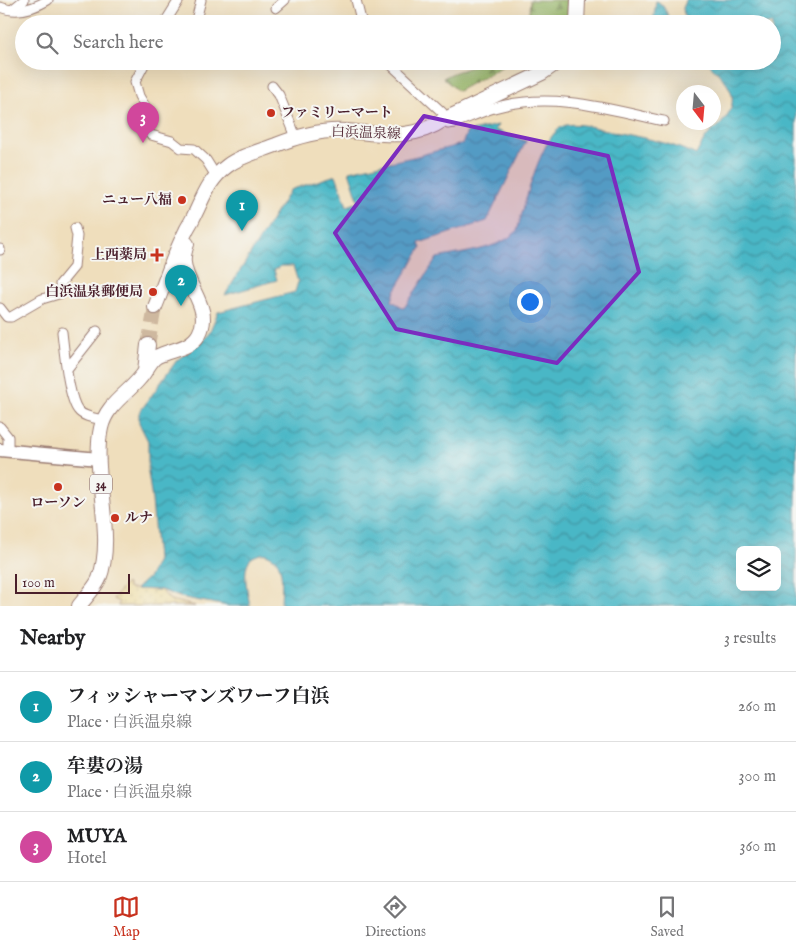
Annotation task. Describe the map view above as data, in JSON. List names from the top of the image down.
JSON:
{
  "streets": {
    "main road": ["白浜温泉線", "34"]
  },
  "places": {
    "other": [
      "ファミリーマート",
      "ニュー八福",
      "白浜温泉郵便局",
      "ローソン",
      "ルナ"
    ],
    "health": ["上西薬局"]
  },
  "scale_bar": "100 m",
  "north": "bottom",
  "page": {
    "search": "Search here",
    "pins": ["3", "1", "2"],
    "scale": "100 m",
    "heading": ["Nearby", "3 results"],
    "list": [
      {
        "mark": "1",
        "name": "フィッシャーマンズワーフ白浜",
        "note": "Place · 白浜温泉線",
        "value": "260 m"
      },
      {
        "mark": "2",
        "name": "牟婁の湯",
        "note": "Place · 白浜温泉線",
        "value": "300 m"
      },
      {
        "mark": "3",
        "name": "MUYA",
        "note": "Hotel",
        "value": "360 m"
      }
    ],
    "nav": ["Map", "Directions", "Saved"]
  }
}
